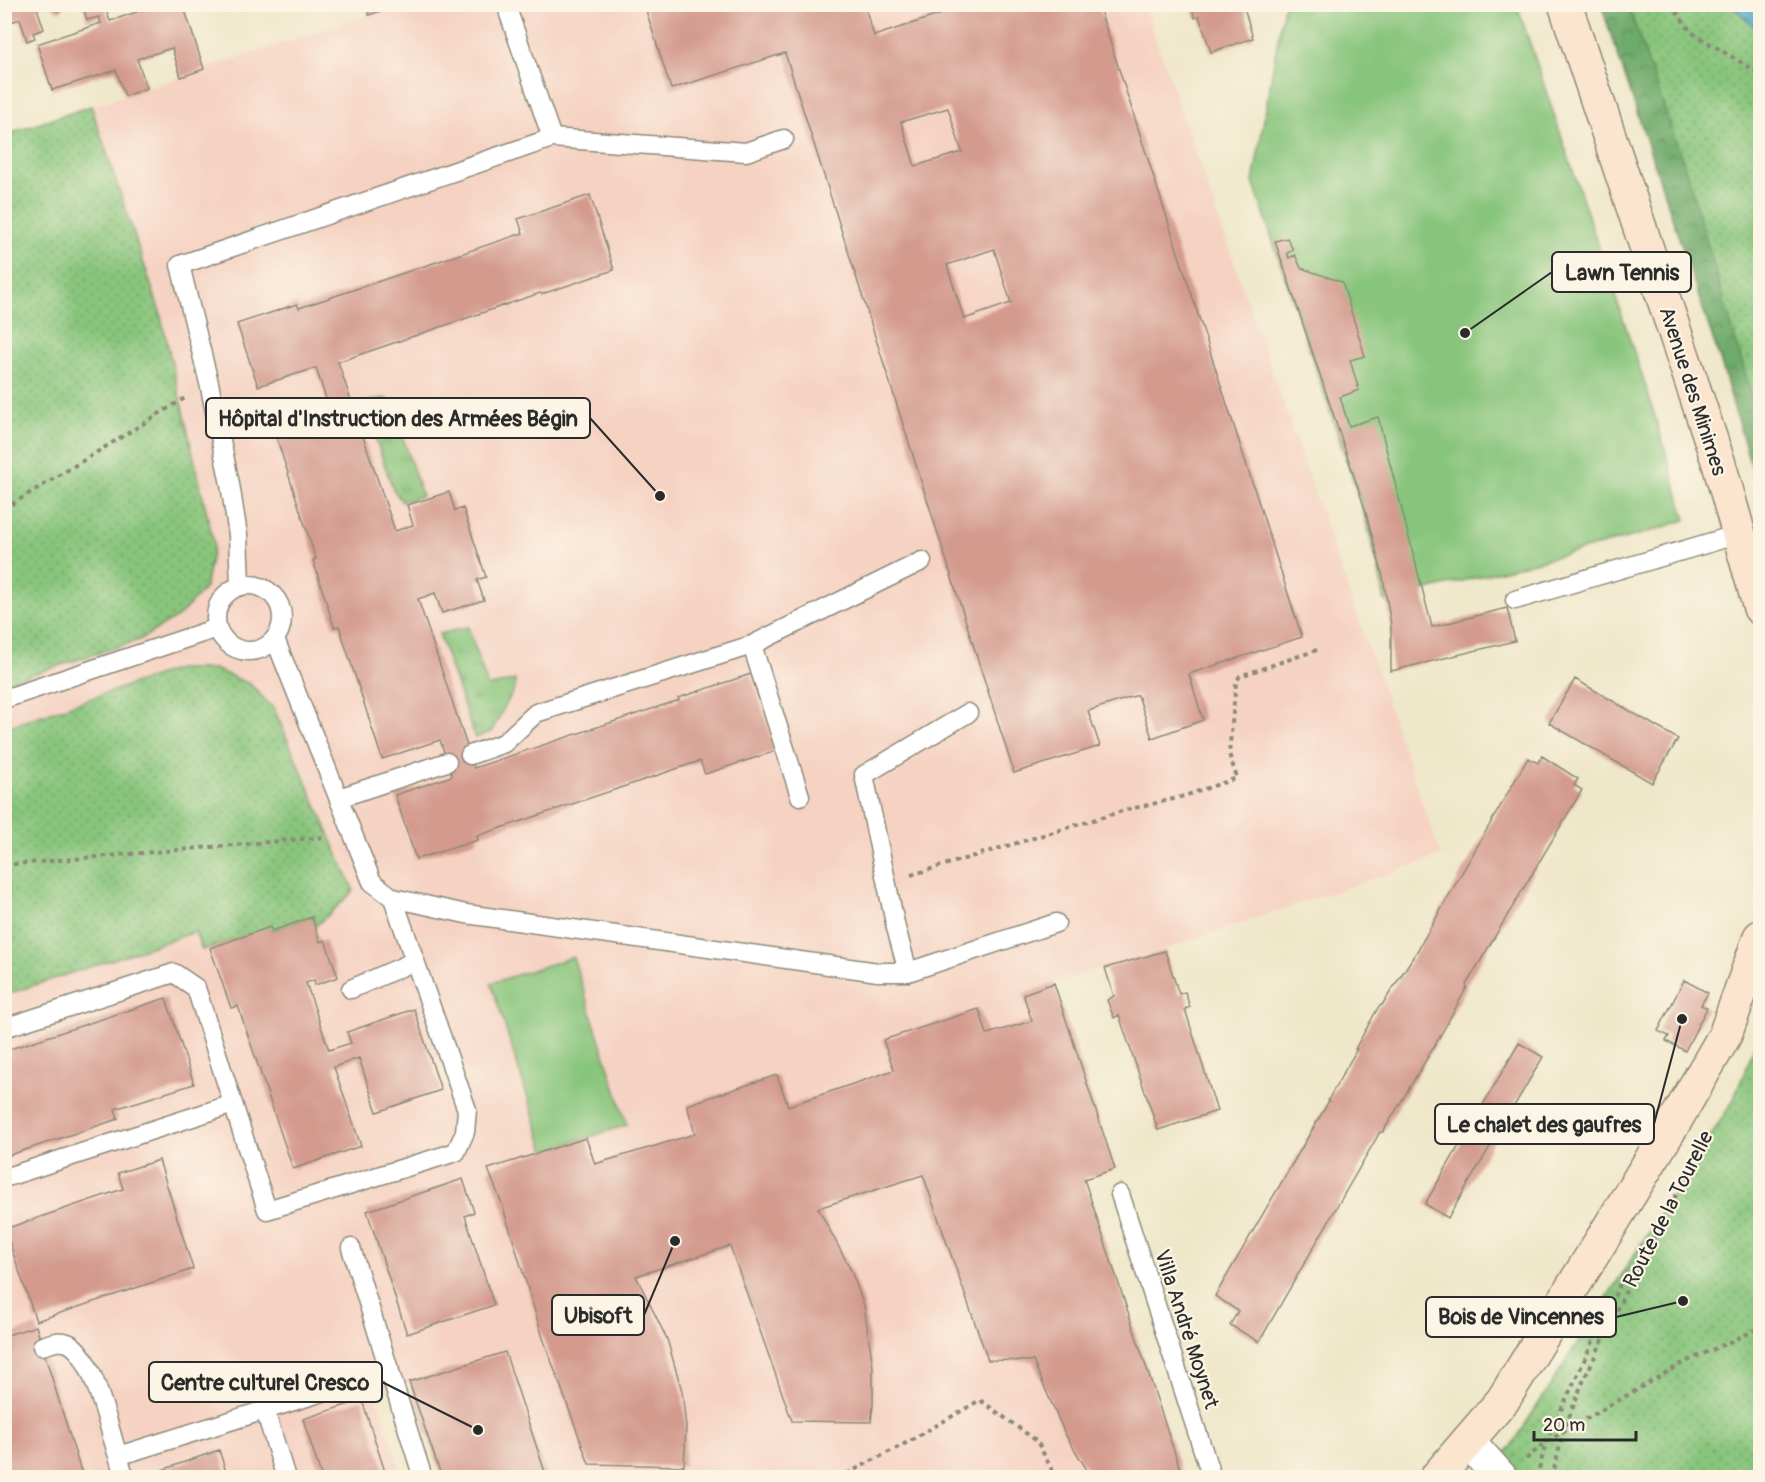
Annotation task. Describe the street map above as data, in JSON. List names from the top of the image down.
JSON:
{
  "streets": {
    "street": ["Avenue des Minimes", "Route de la Tourelle"],
    "lane": ["Villa André Moynet"]
  },
  "places": [
    "Lawn Tennis",
    "Hôpital d'Instruction des Armées Bégin",
    "Le chalet des gaufres",
    "Ubisoft",
    "Bois de Vincennes",
    "Centre culturel Cresco"
  ],
  "scale_bar": "20 m"
}
